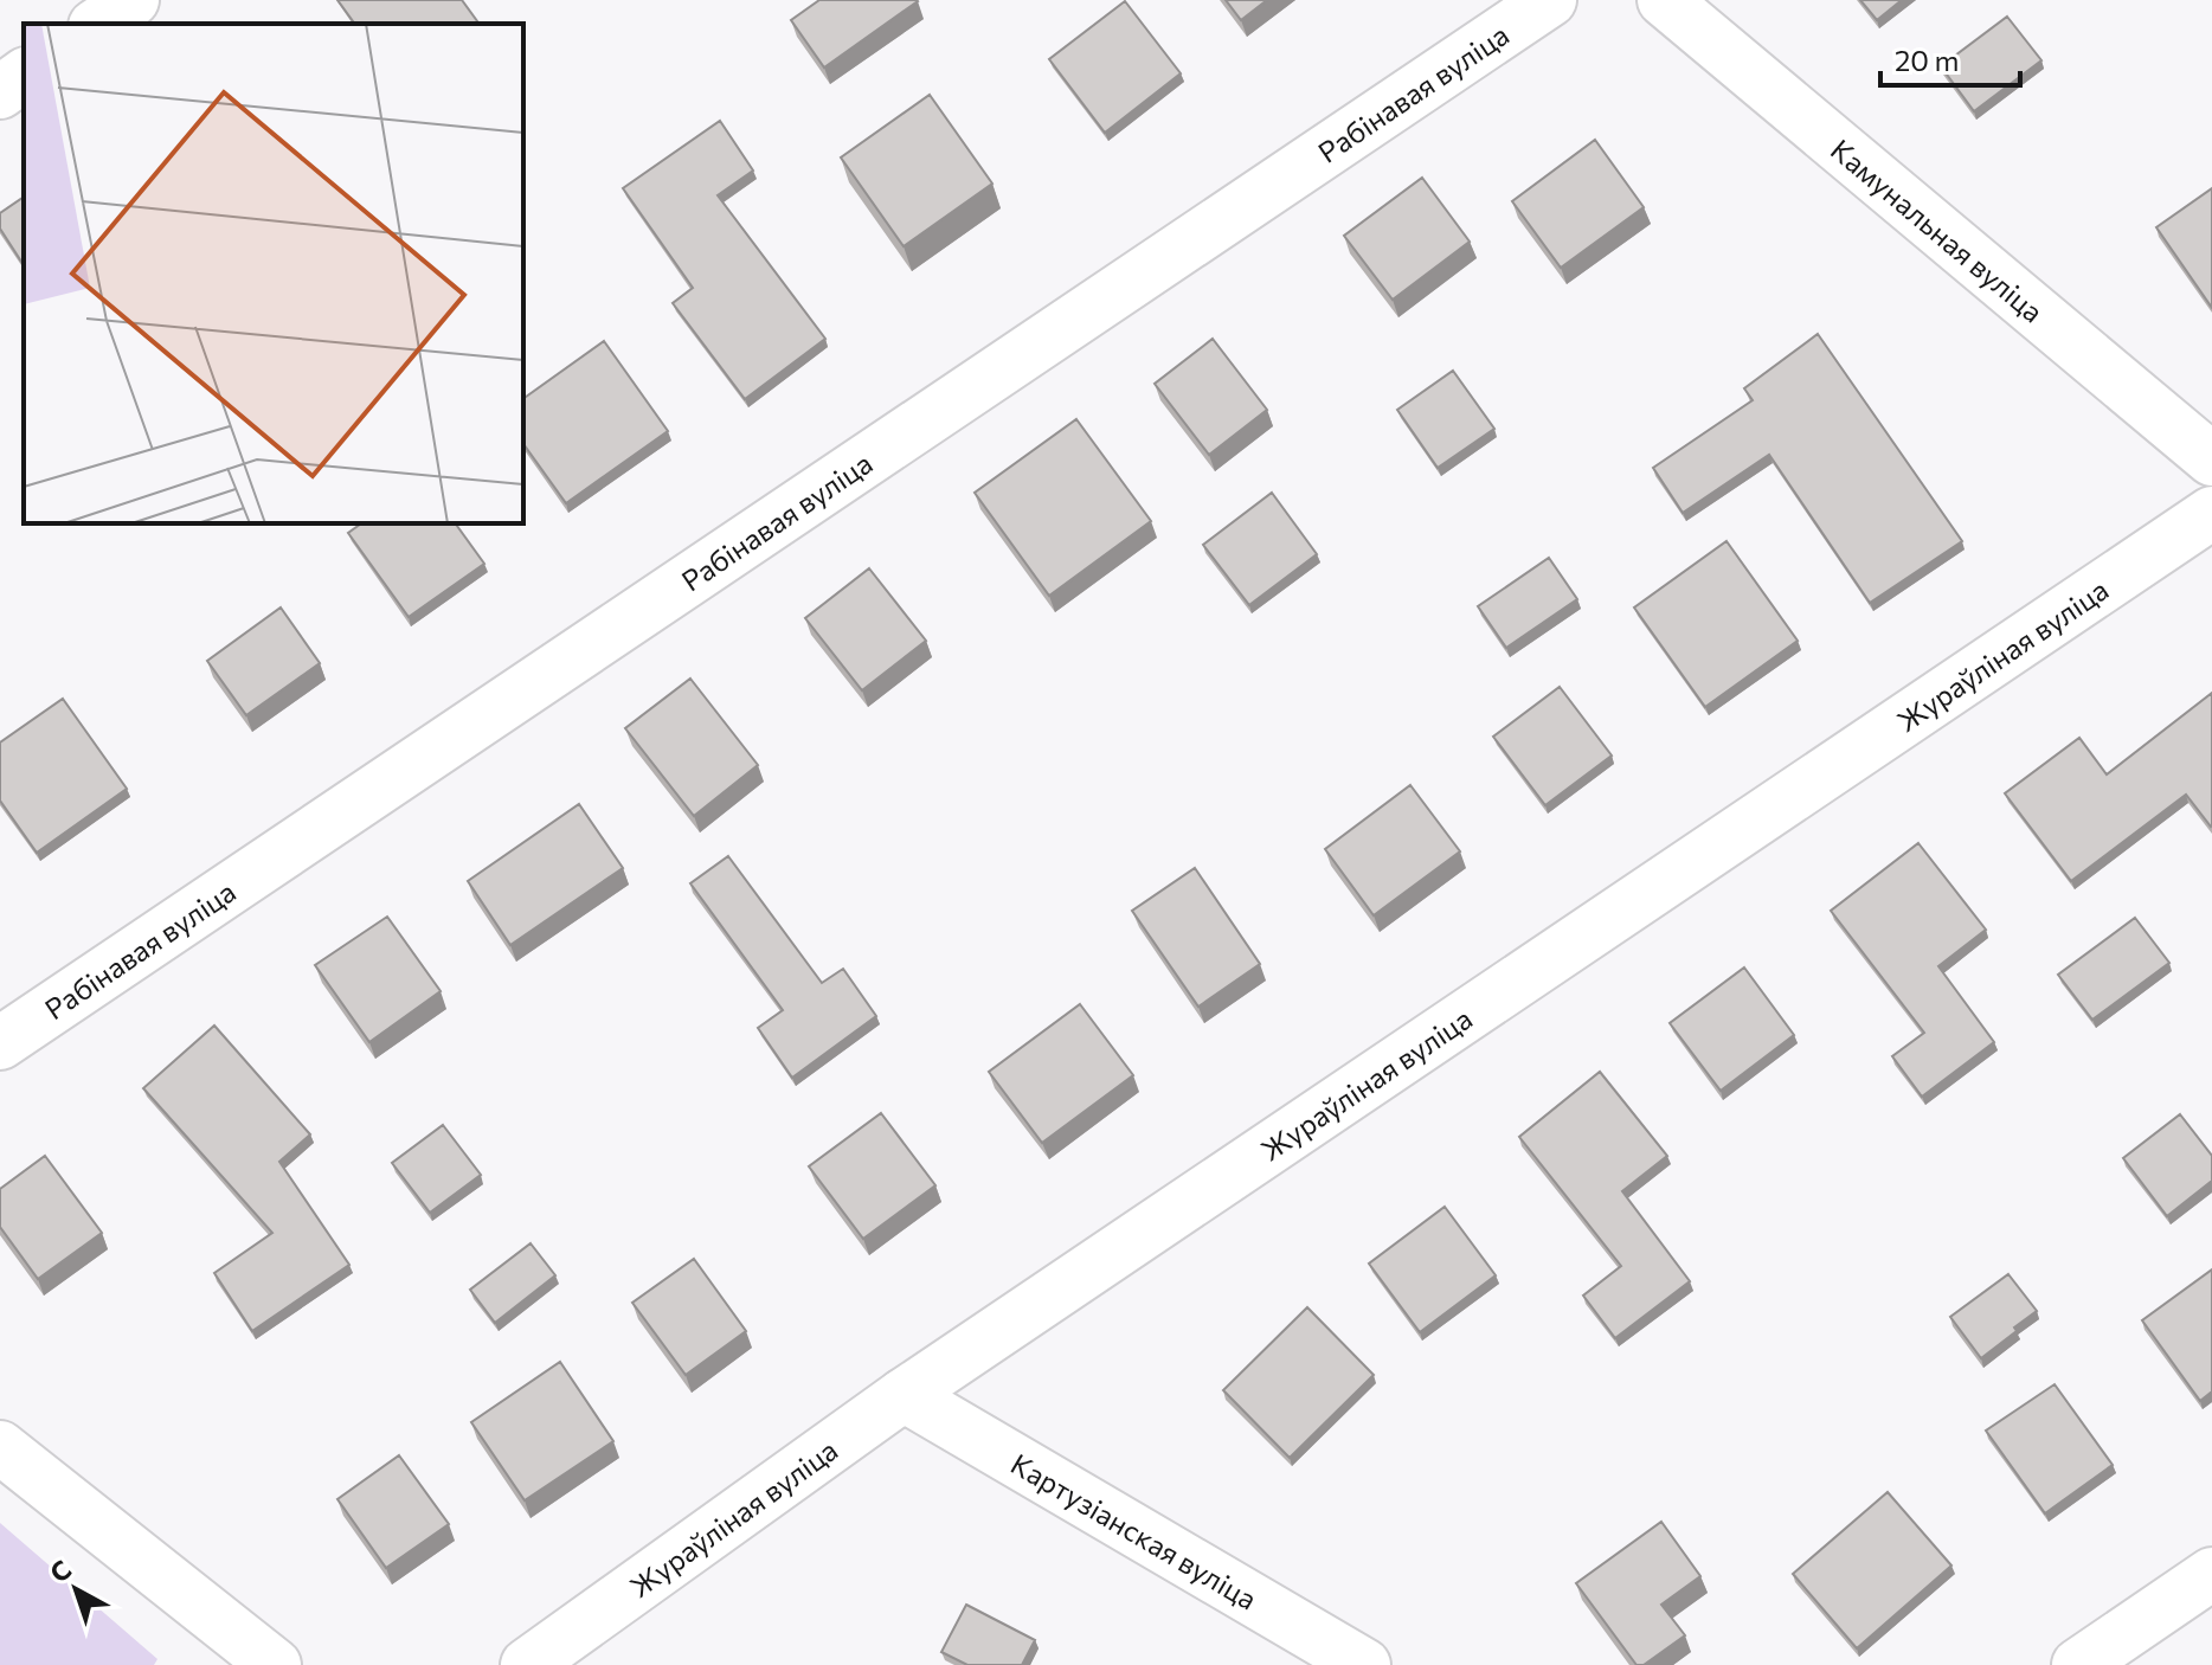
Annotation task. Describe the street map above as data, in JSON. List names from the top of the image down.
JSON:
{
  "streets": {
    "street": [
      "Рабінавая вуліца",
      "Камунальная вуліца",
      "Жураўліная вуліца",
      "Картузіанская вуліца"
    ]
  },
  "crossings": [
    ["Жураўліная вуліца", "Картузіанская вуліца"]
  ],
  "scale_bar": "20 m",
  "north": "top left"
}
